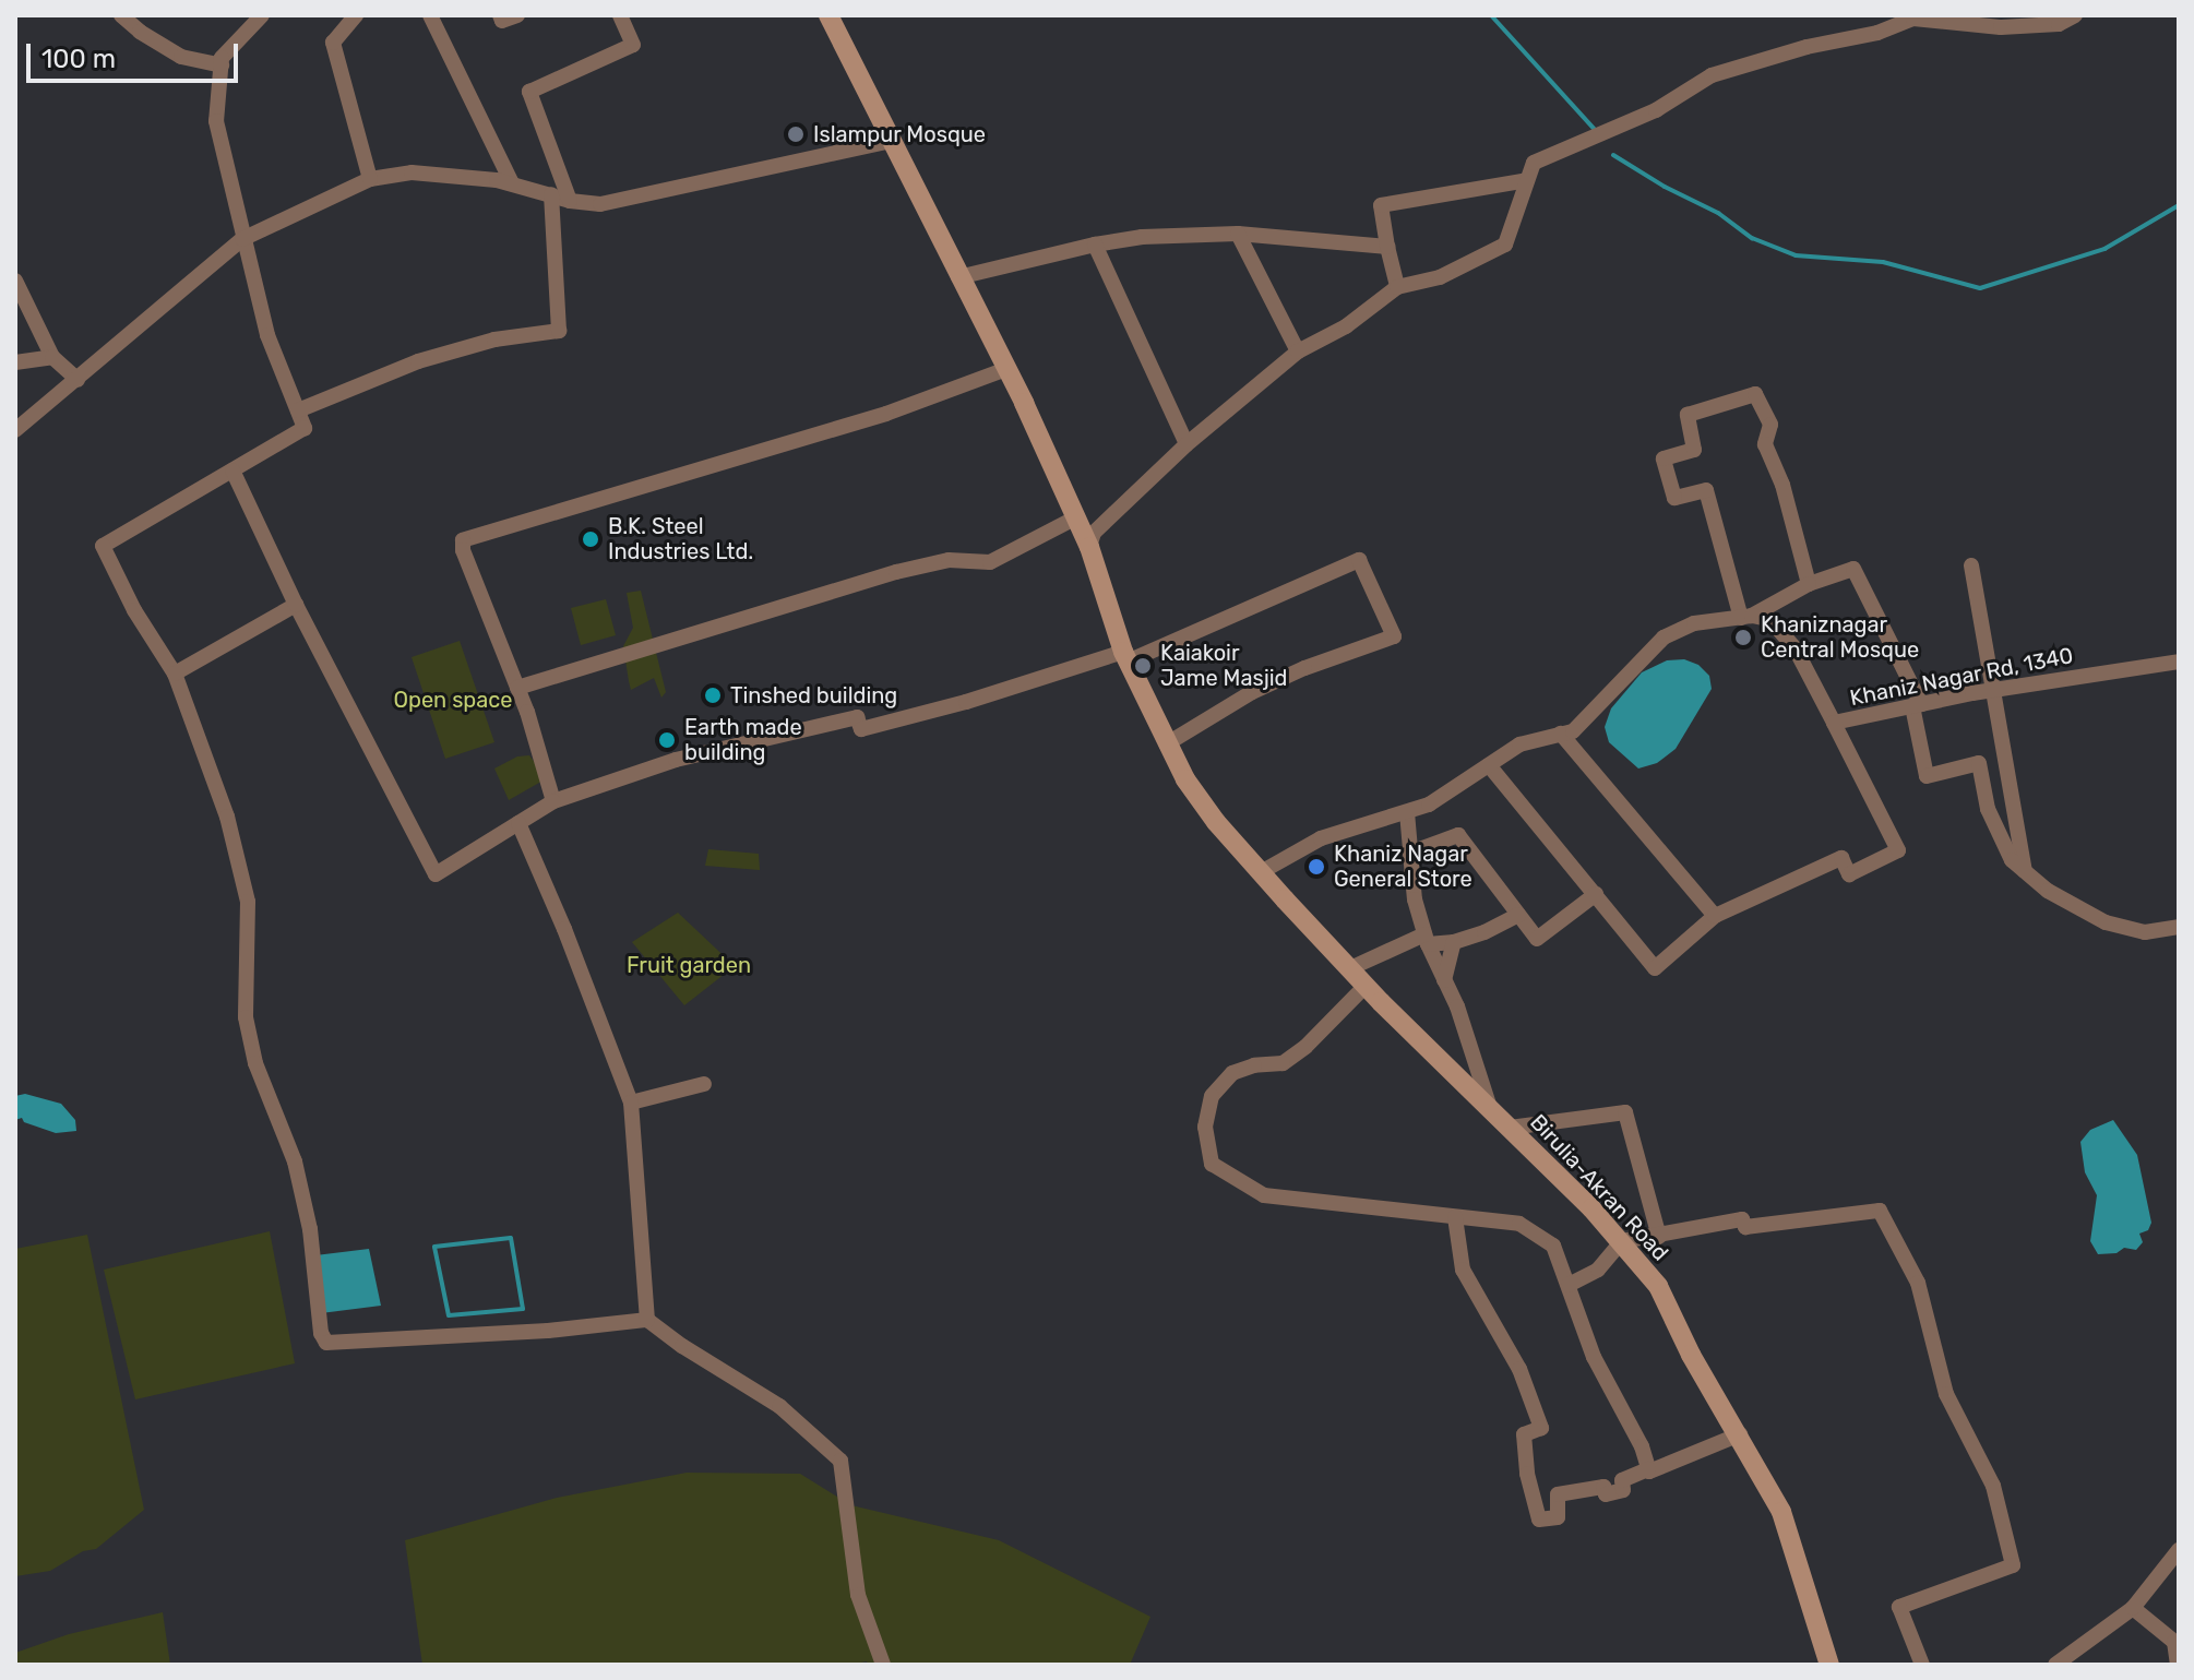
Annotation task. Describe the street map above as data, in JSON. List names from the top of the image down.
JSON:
{
  "streets": {
    "street": ["Khaniz Nagar Rd, 1340", "Birulia-Akran Road"]
  },
  "parks": ["Open space", "Fruit garden"],
  "places": [
    "Islampur Mosque",
    "B.K. Steel Industries Ltd.",
    "Khaniznagar Central Mosque",
    "Kaiakoir Jame Masjid",
    "Tinshed building",
    "Earth made building",
    "Khaniz Nagar General Store"
  ],
  "scale_bar": "100 m"
}
